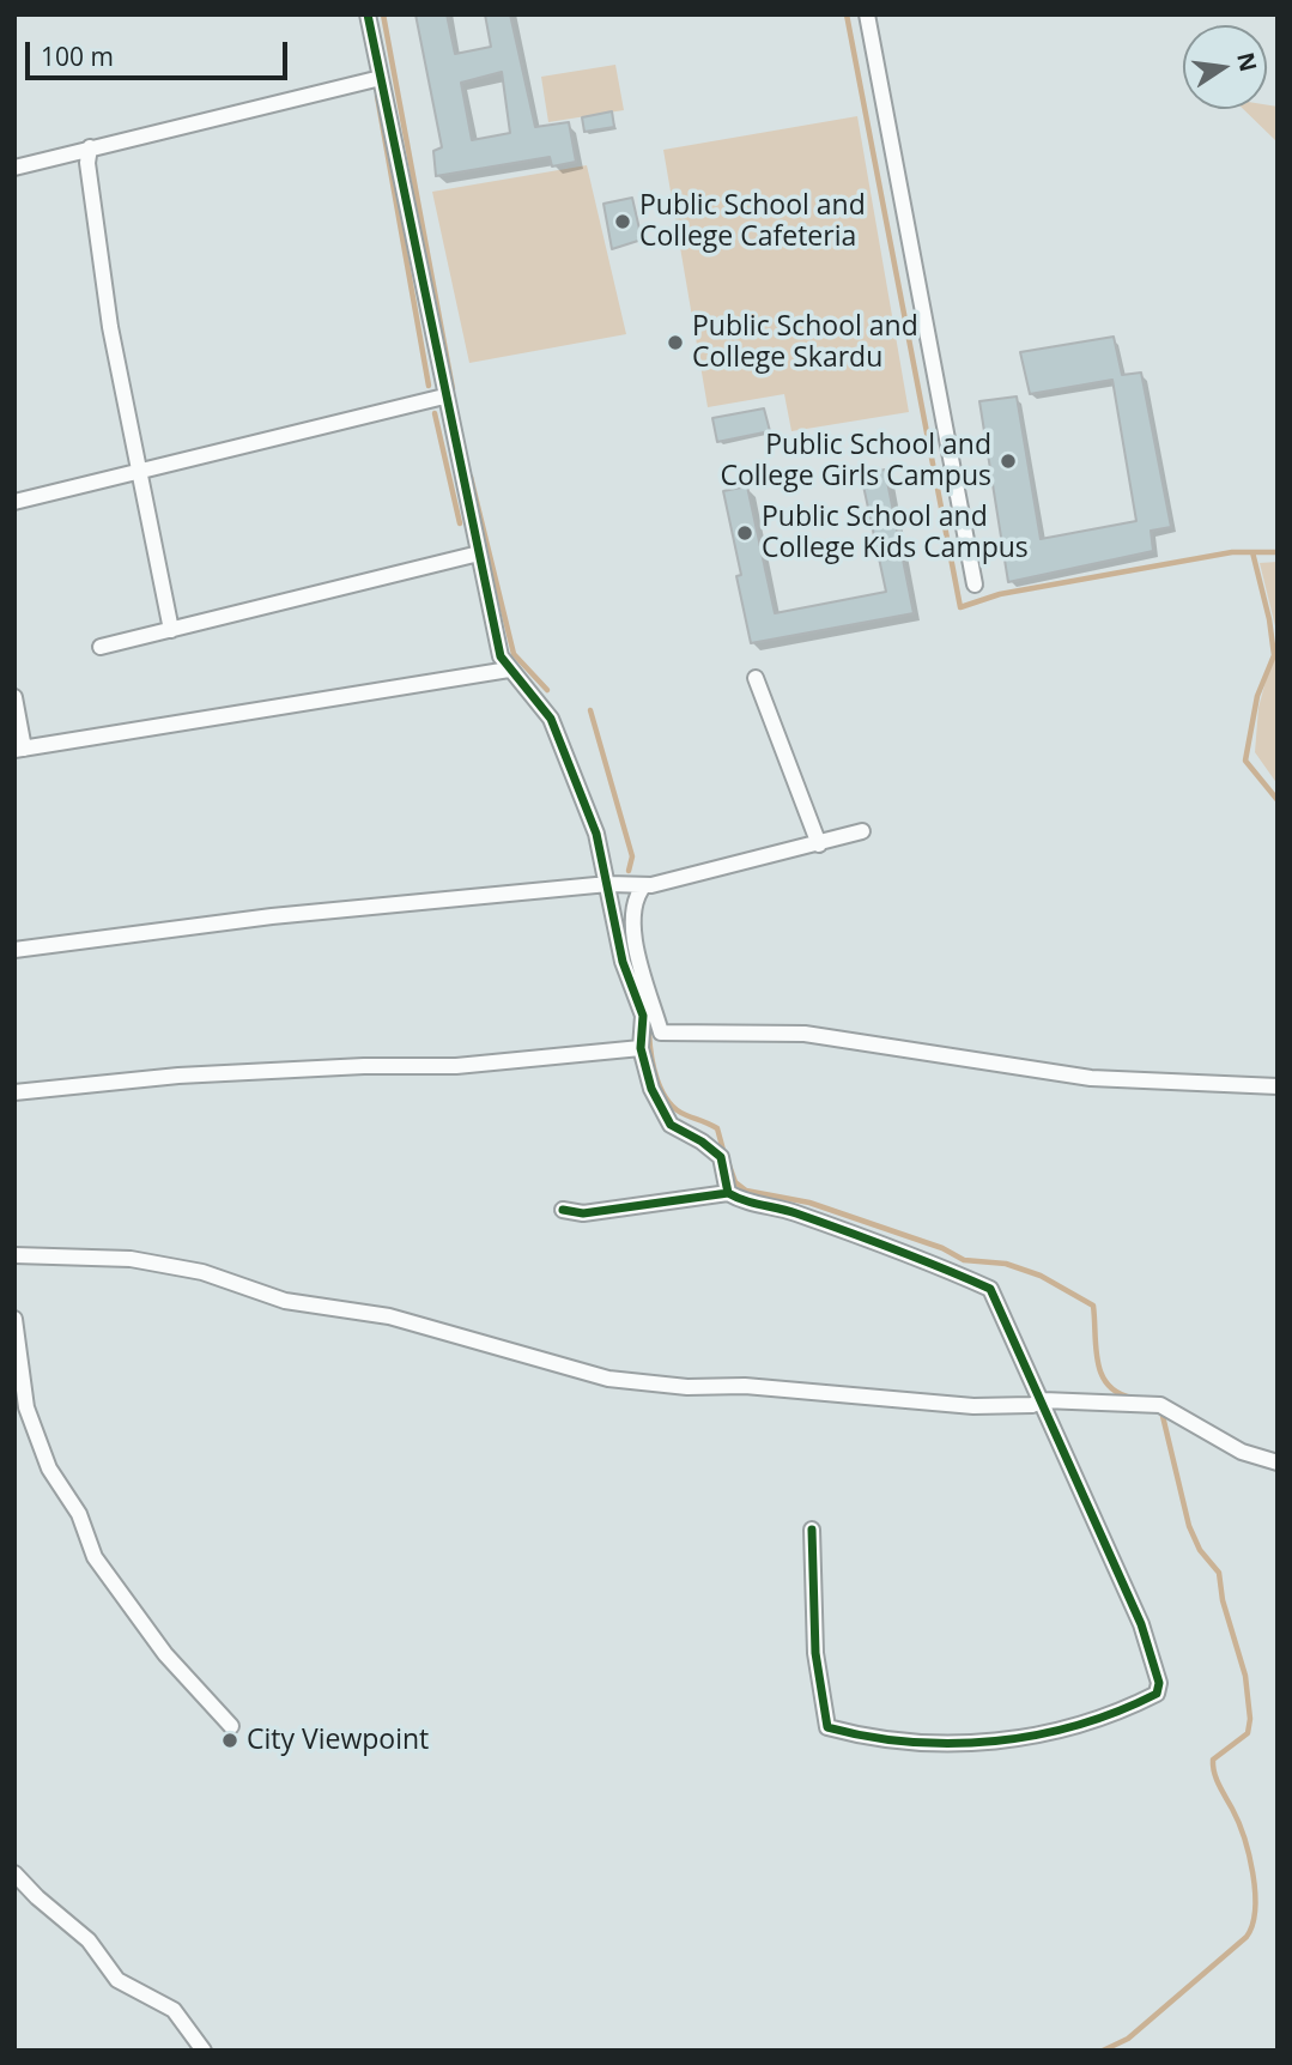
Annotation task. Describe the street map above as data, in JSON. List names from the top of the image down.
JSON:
{
  "places": [
    "Public School and College Cafeteria",
    "Public School and College Skardu",
    "Public School and College Girls Campus",
    "Public School and College Kids Campus",
    "City Viewpoint"
  ],
  "scale_bar": "100 m",
  "north": "right"
}
